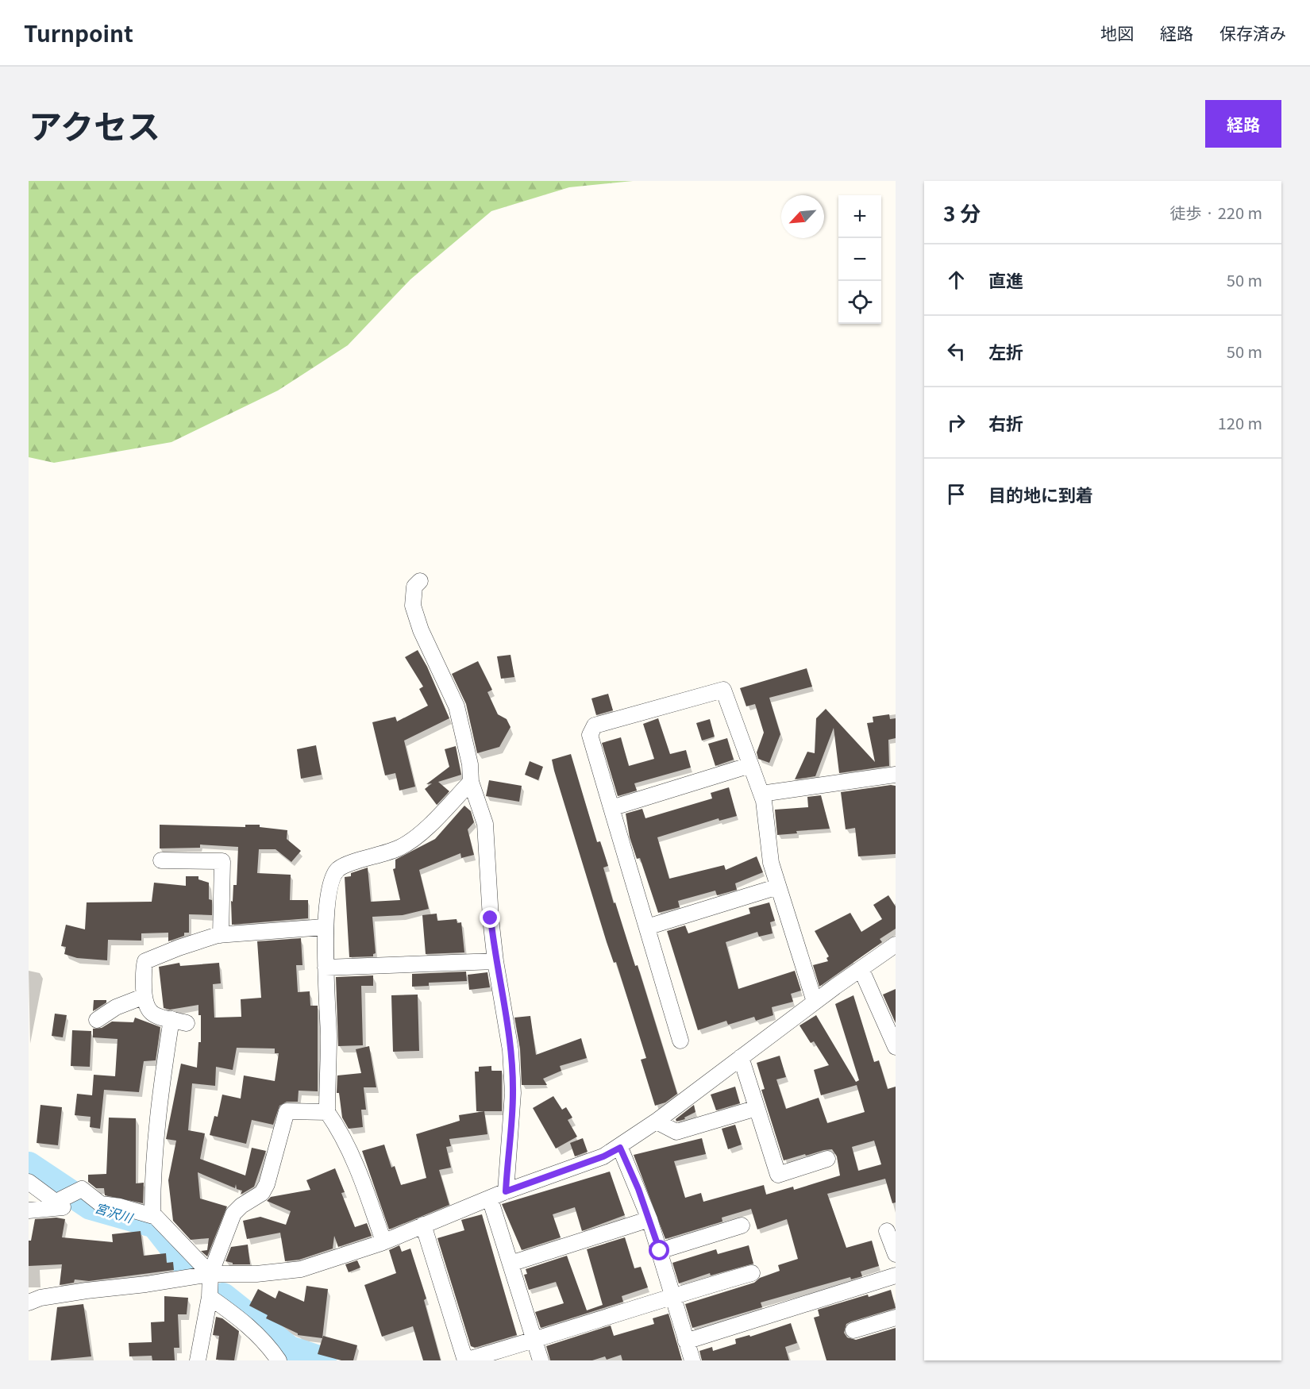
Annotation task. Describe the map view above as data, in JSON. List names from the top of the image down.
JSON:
{
  "water": ["宮沢川"],
  "north": "bottom left",
  "page": {
    "header": "Turnpoint",
    "nav": ["地図", "経路", "保存済み"],
    "title": "アクセス",
    "buttons": "経路",
    "heading": ["3 分", "徒歩 · 220 m"],
    "map_buttons": ["+", "−"],
    "list": [
      ["直進", "50 m"],
      ["左折", "50 m"],
      ["右折", "120 m"],
      "目的地に到着"
    ]
  }
}
